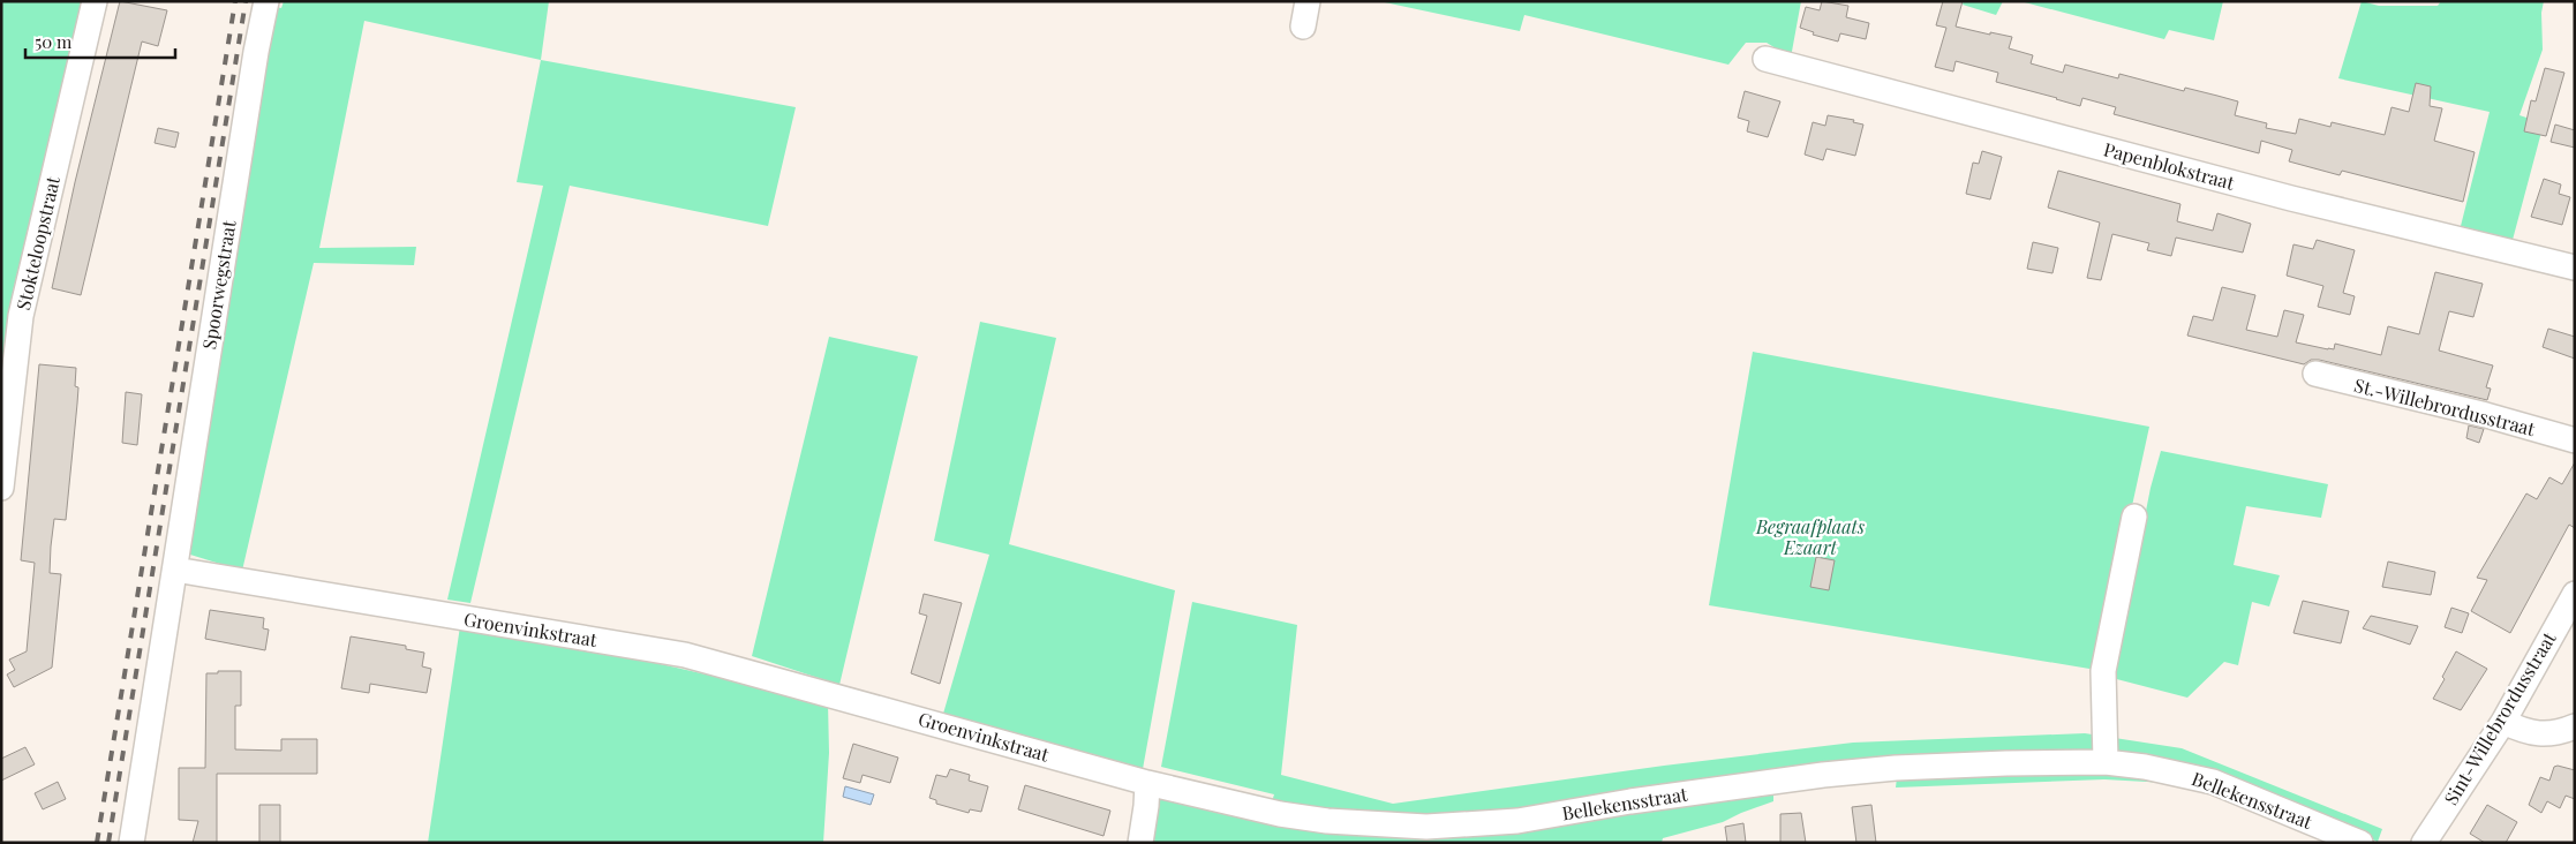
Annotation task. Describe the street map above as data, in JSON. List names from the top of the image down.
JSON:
{
  "streets": {
    "street": [
      "Papenblokstraat",
      "Stokteloopstraat",
      "Spoorwegstraat",
      "St.-Willebrordusstraat",
      "Groenvinkstraat",
      "Sint-Willebrordusstraat",
      "Bellekensstraat"
    ]
  },
  "crossings": [
    ["Spoorwegstraat", "Groenvinkstraat"],
    ["Groenvinkstraat", "Bellekensstraat"]
  ],
  "parks": ["Begraafplaats Ezaart"],
  "scale_bar": "50 m"
}
